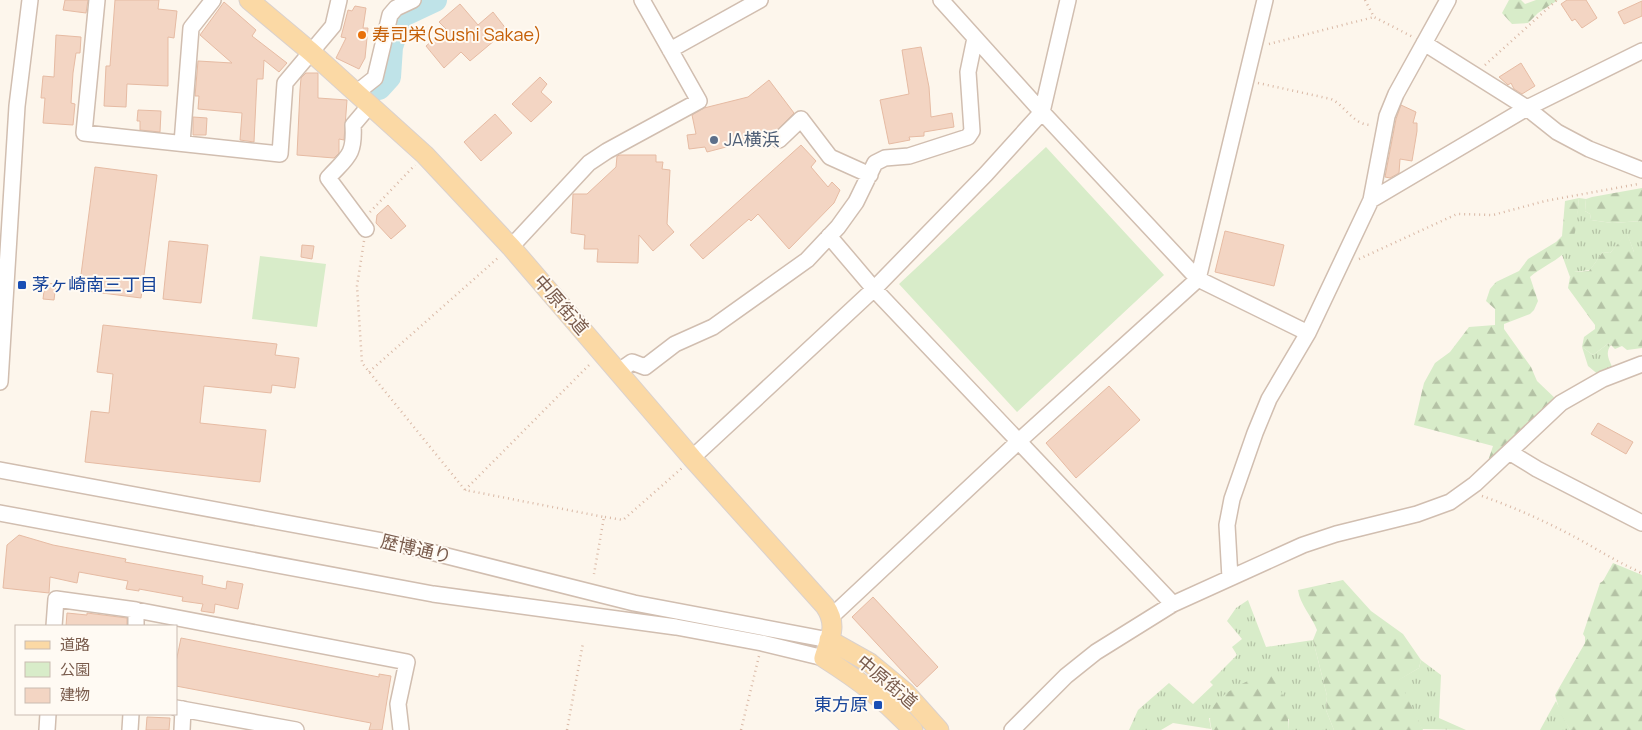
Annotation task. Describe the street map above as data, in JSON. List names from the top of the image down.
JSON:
{
  "streets": {
    "main road": ["中原街道"],
    "street": ["歴博通り"]
  },
  "crossings": [
    ["中原街道", "歴博通り"]
  ],
  "places": {
    "other": ["寿司栄(Sushi Sakae)", "JA横浜"],
    "transit": ["茅ヶ崎南三丁目", "東方原"]
  },
  "legend": ["道路", "公園", "建物"]
}
